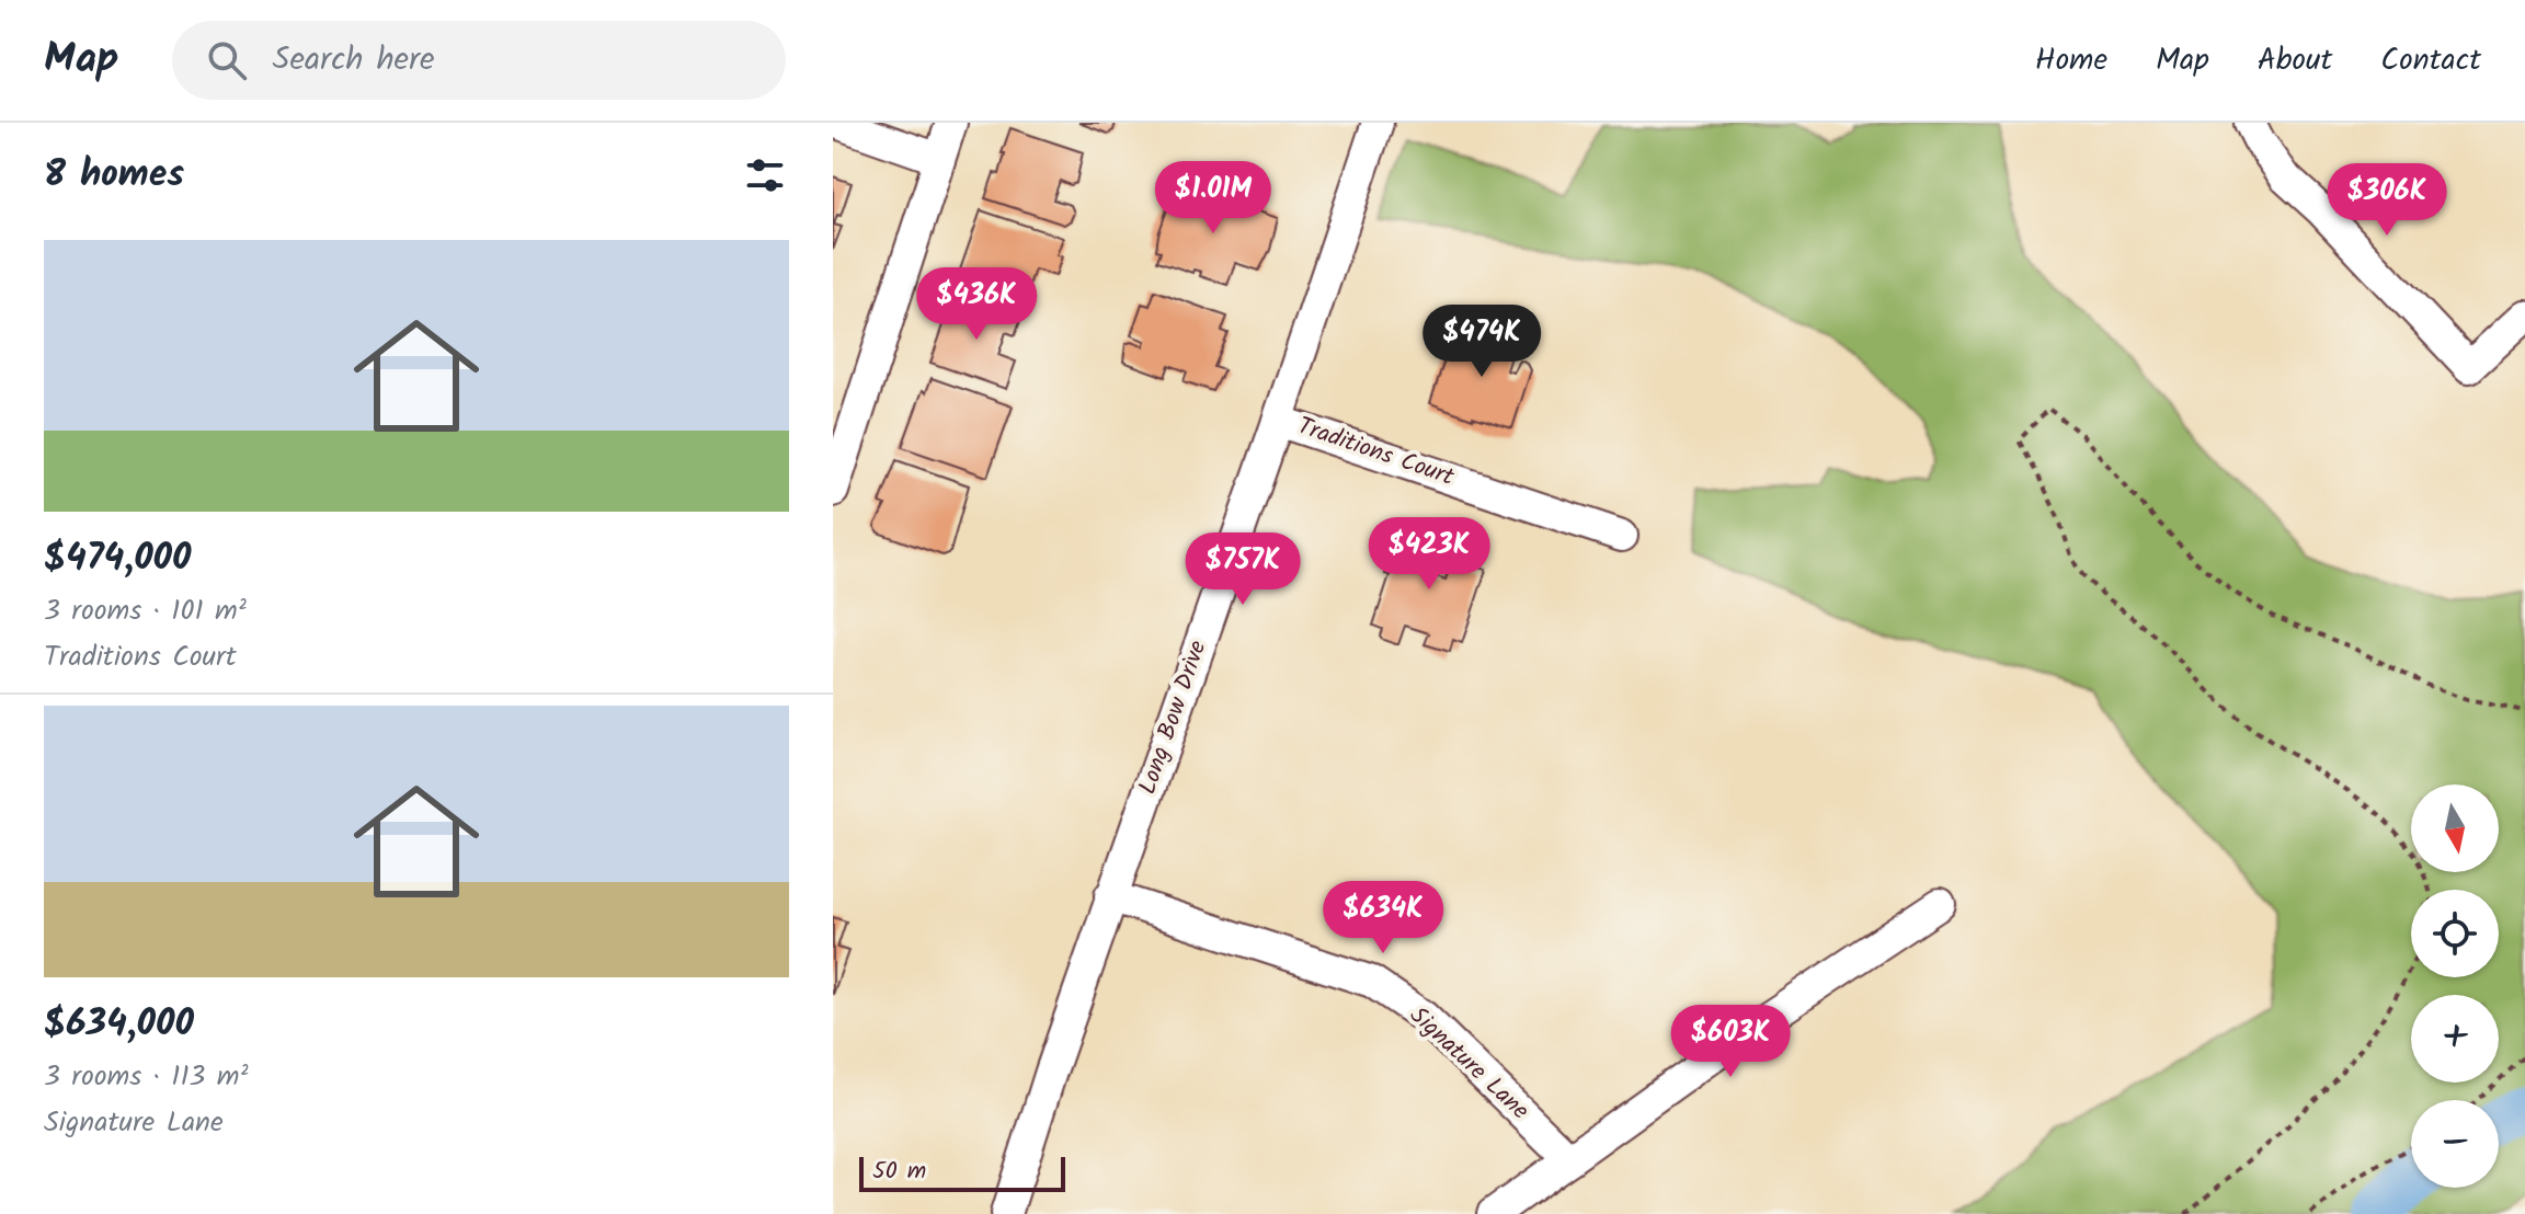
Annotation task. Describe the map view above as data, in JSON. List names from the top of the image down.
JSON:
{
  "streets": {
    "street": ["Traditions Court", "Long Bow Drive", "Signature Lane"]
  },
  "crossings": [
    ["Traditions Court", "Long Bow Drive"],
    ["Long Bow Drive", "Signature Lane"]
  ],
  "scale_bar": "50 m",
  "north": "bottom",
  "page": {
    "header": "Map",
    "search": "Search here",
    "nav": [
      "Home",
      "Map",
      "About",
      "Contact"
    ],
    "heading": "8 homes",
    "price": [
      "$1.01M",
      "$306K",
      "$436K",
      "$474K",
      "$423K",
      "$757K",
      "$634K",
      "$603K"
    ],
    "list": [
      {
        "name": "$474,000",
        "note": "3 rooms · 101 m² · Traditions Court"
      },
      {
        "name": "$634,000",
        "note": "3 rooms · 113 m² · Signature Lane"
      }
    ],
    "map_buttons": ["+", "−"],
    "scale": "50 m"
  }
}
